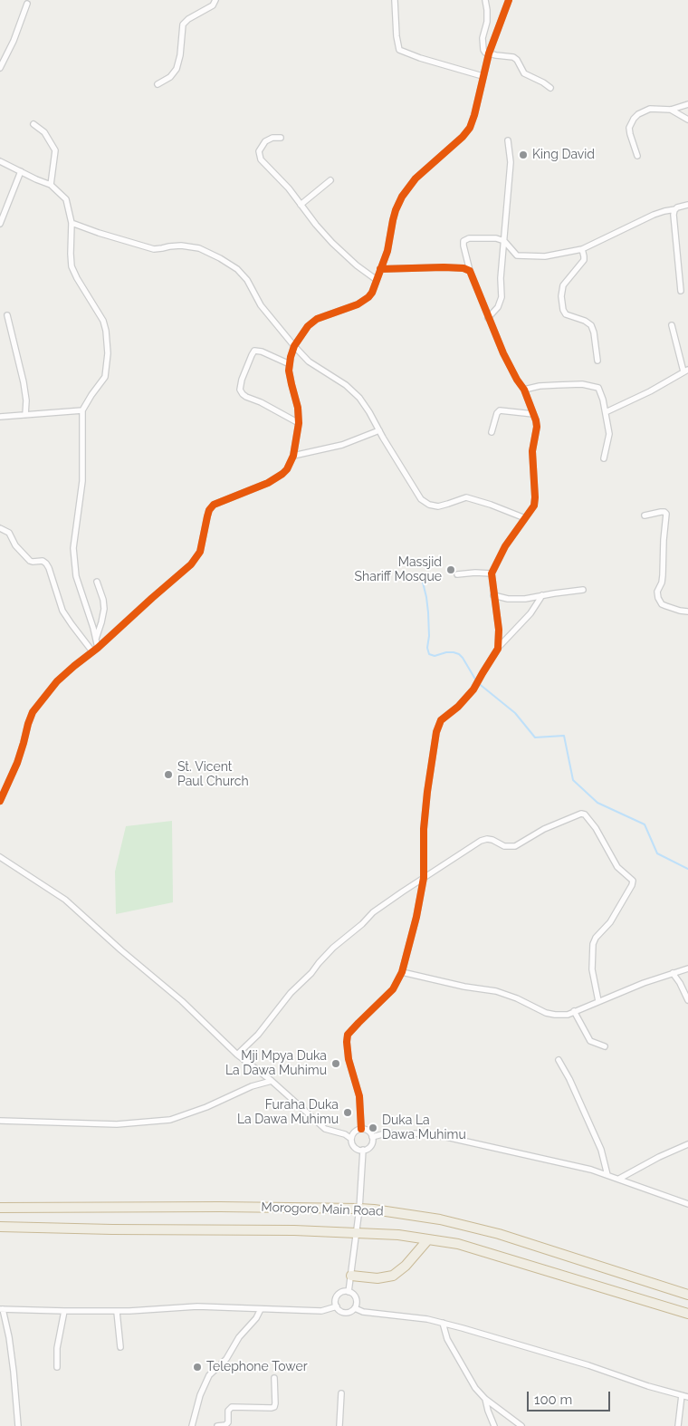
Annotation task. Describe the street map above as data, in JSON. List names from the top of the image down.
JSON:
{
  "streets": {
    "highway": ["Morogoro Main Road"]
  },
  "places": [
    "King David",
    "Massjid Shariff Mosque",
    "St. Vicent Paul Church",
    "Mji Mpya Duka La Dawa Muhimu",
    "Furaha Duka La Dawa Muhimu",
    "Duka La Dawa Muhimu",
    "Telephone Tower"
  ],
  "scale_bar": "100 m"
}
